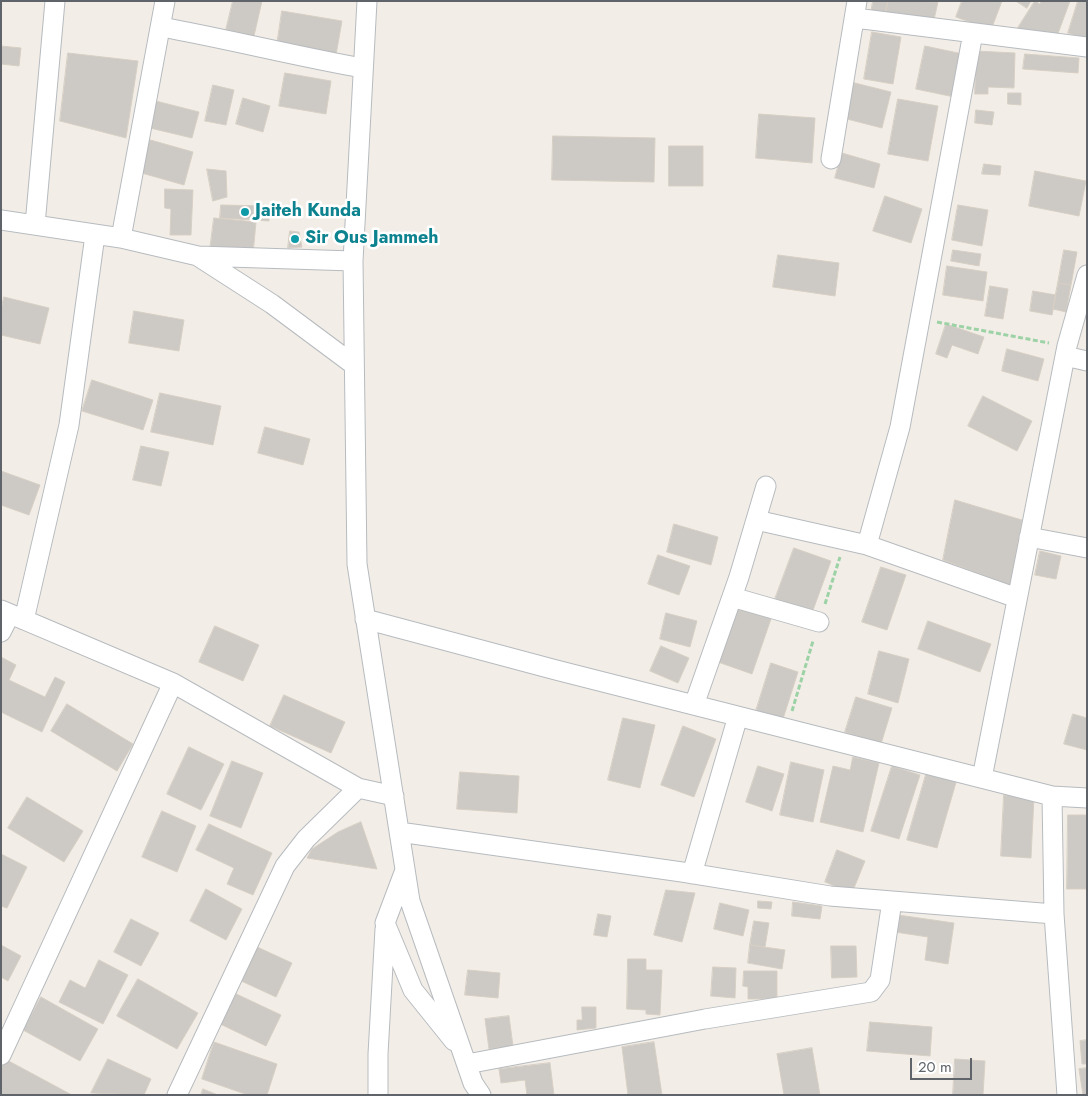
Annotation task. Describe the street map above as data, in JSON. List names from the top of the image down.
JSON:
{
  "places": ["Jaiteh Kunda", "Sir Ous Jammeh"],
  "scale_bar": "20 m"
}
